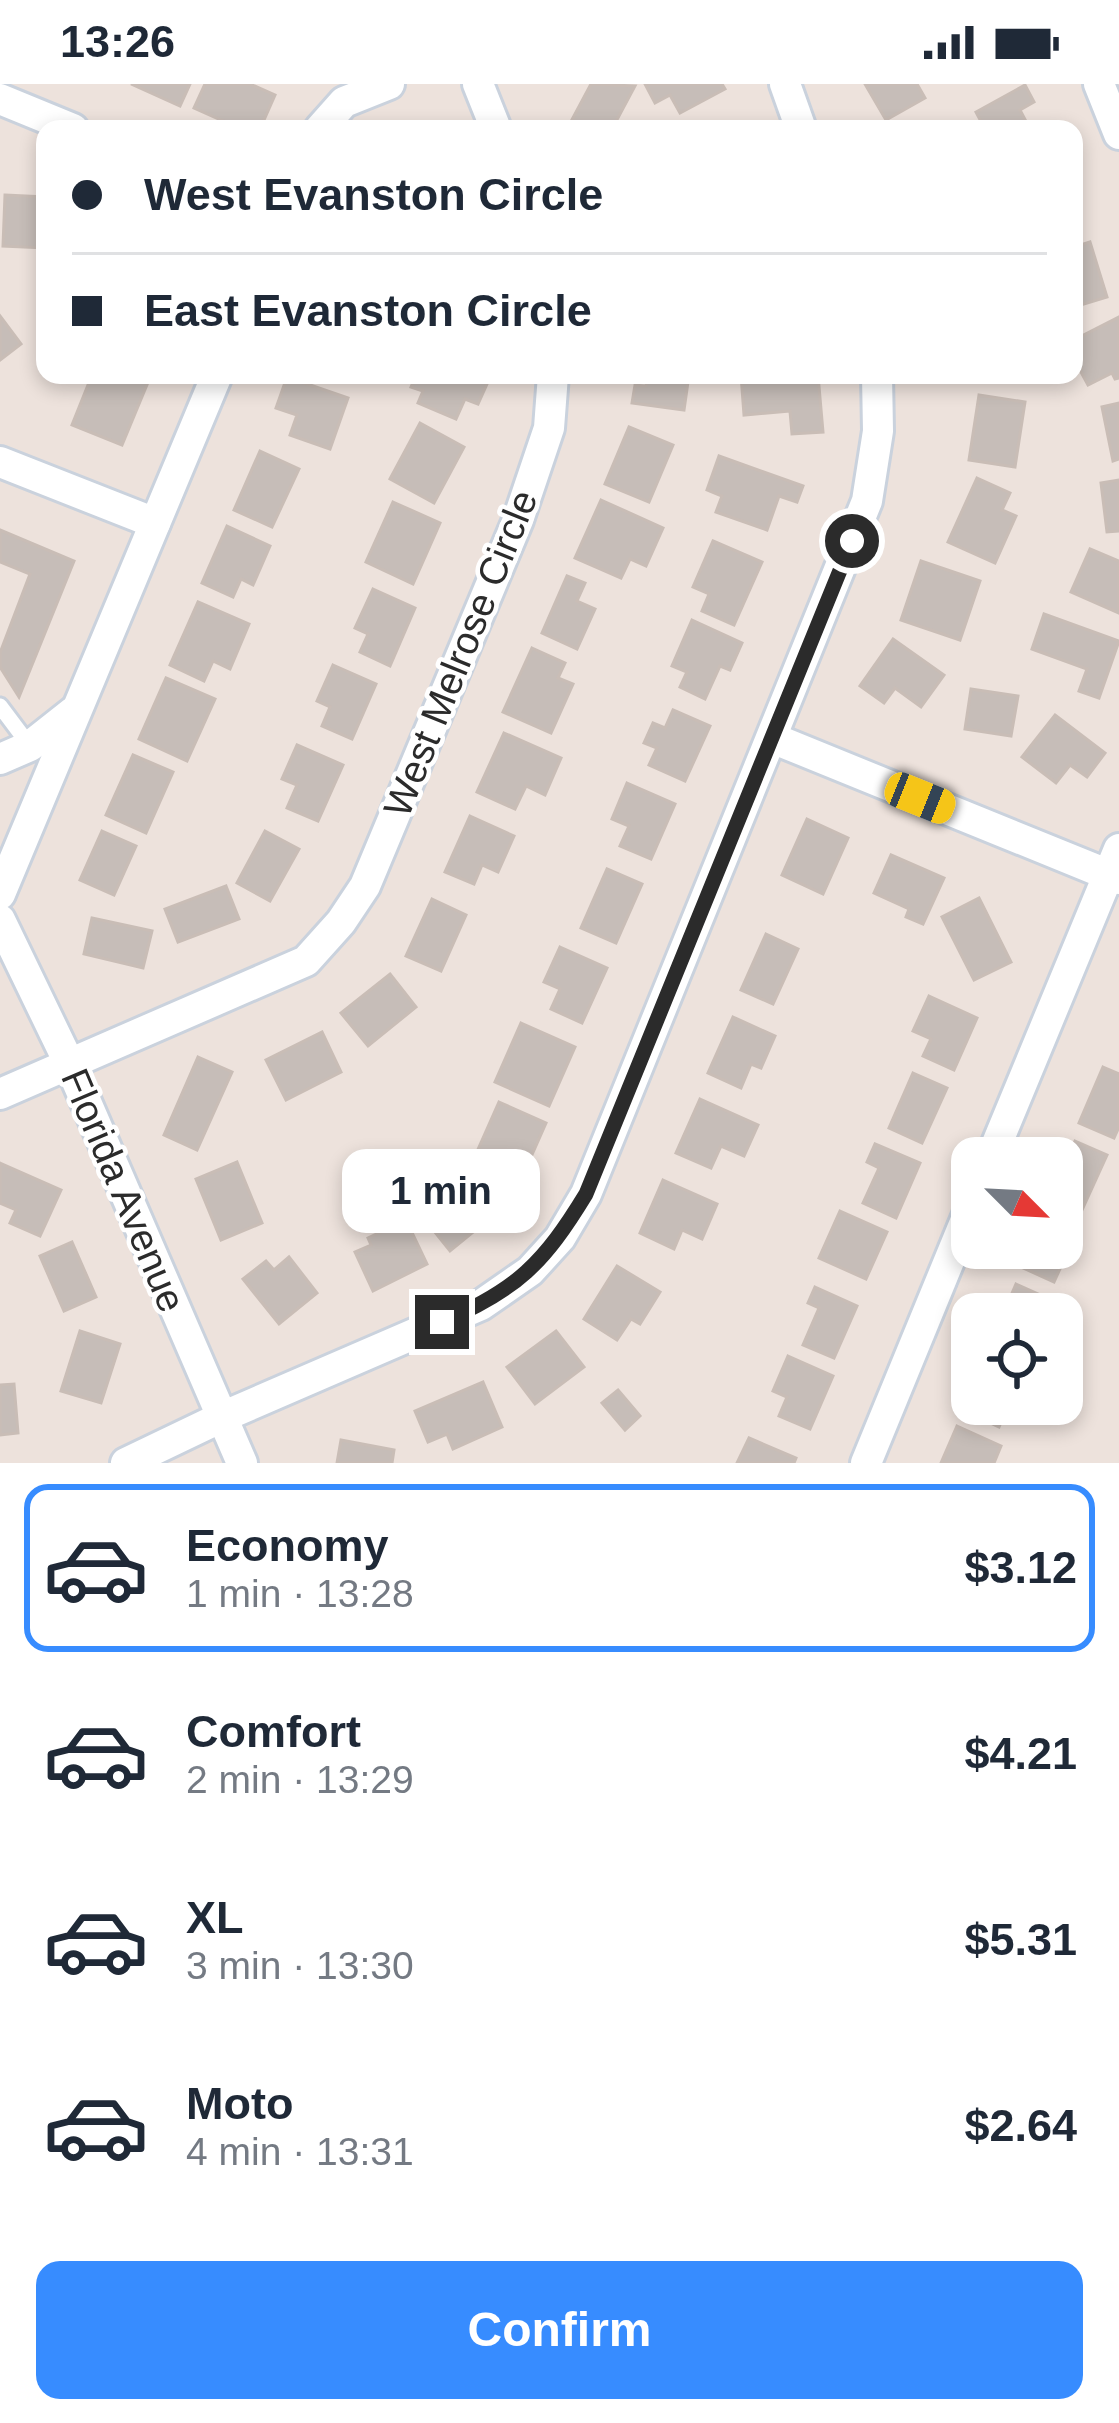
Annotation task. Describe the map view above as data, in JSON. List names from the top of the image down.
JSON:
{
  "streets": {
    "street": ["West Melrose Circle", "Florida Avenue"]
  },
  "crossings": [
    ["West Melrose Circle", "Florida Avenue"]
  ],
  "north": "bottom right",
  "page": {
    "status": "13:26",
    "banner": ["West Evanston Circle", "East Evanston Circle"],
    "bubble": "1 min",
    "list": [
      {
        "name": "Economy",
        "note": "1 min · 13:28",
        "value": "$3.12"
      },
      {
        "name": "Comfort",
        "note": "2 min · 13:29",
        "value": "$4.21"
      },
      {
        "name": "XL",
        "note": "3 min · 13:30",
        "value": "$5.31"
      },
      {
        "name": "Moto",
        "note": "4 min · 13:31",
        "value": "$2.64"
      }
    ],
    "buttons": "Confirm"
  }
}
